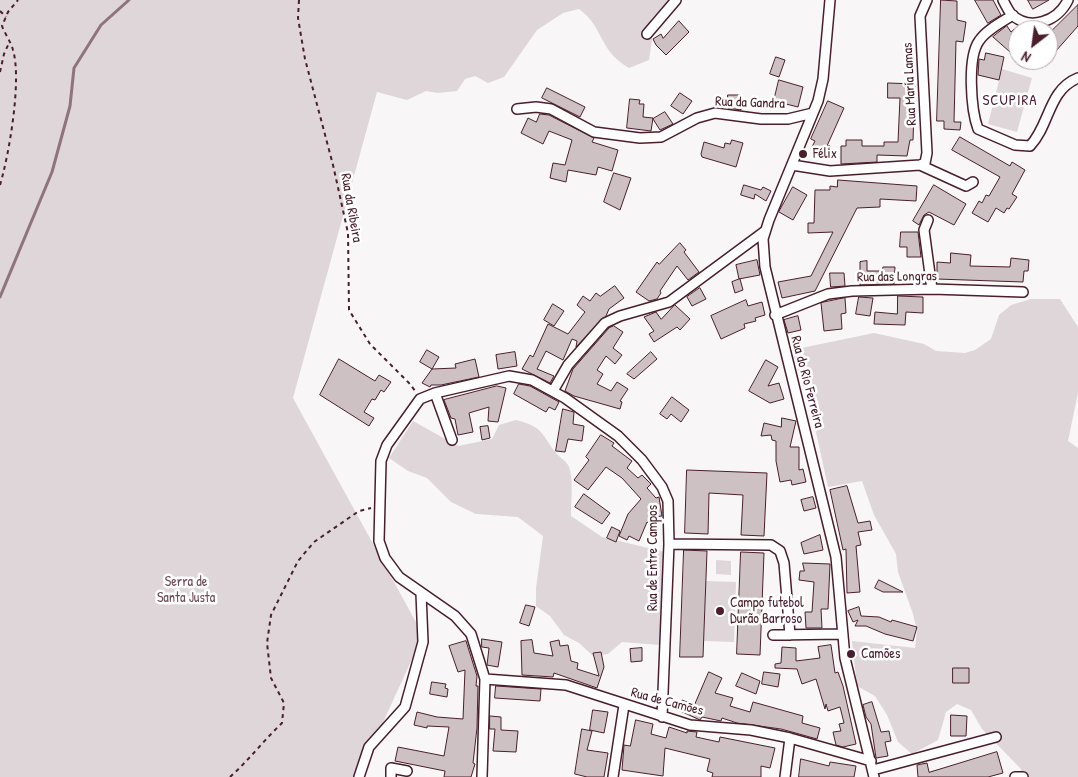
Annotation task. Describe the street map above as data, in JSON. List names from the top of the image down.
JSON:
{
  "streets": {
    "street": [
      "Rua Maria Lamas",
      "Rua da Gandra",
      "Rua das Longras",
      "Rua do Rio Ferreira",
      "Rua de Entre Campos",
      "Rua de Camões"
    ],
    "path": ["Rua da Ribeira"]
  },
  "crossings": [
    ["Rua da Gandra", "Rua do Rio Ferreira"],
    ["Rua da Ribeira", "Rua de Entre Campos"],
    ["Rua das Longras", "Rua do Rio Ferreira"],
    ["Rua do Rio Ferreira", "Rua de Camões"],
    ["Rua de Entre Campos", "Rua de Camões"]
  ],
  "districts": ["SCUPIRA"],
  "parks": ["Serra de Santa Justa"],
  "places": ["Félix", "Campo futebol Durão Barroso", "Camões"],
  "north": "bottom left"
}
